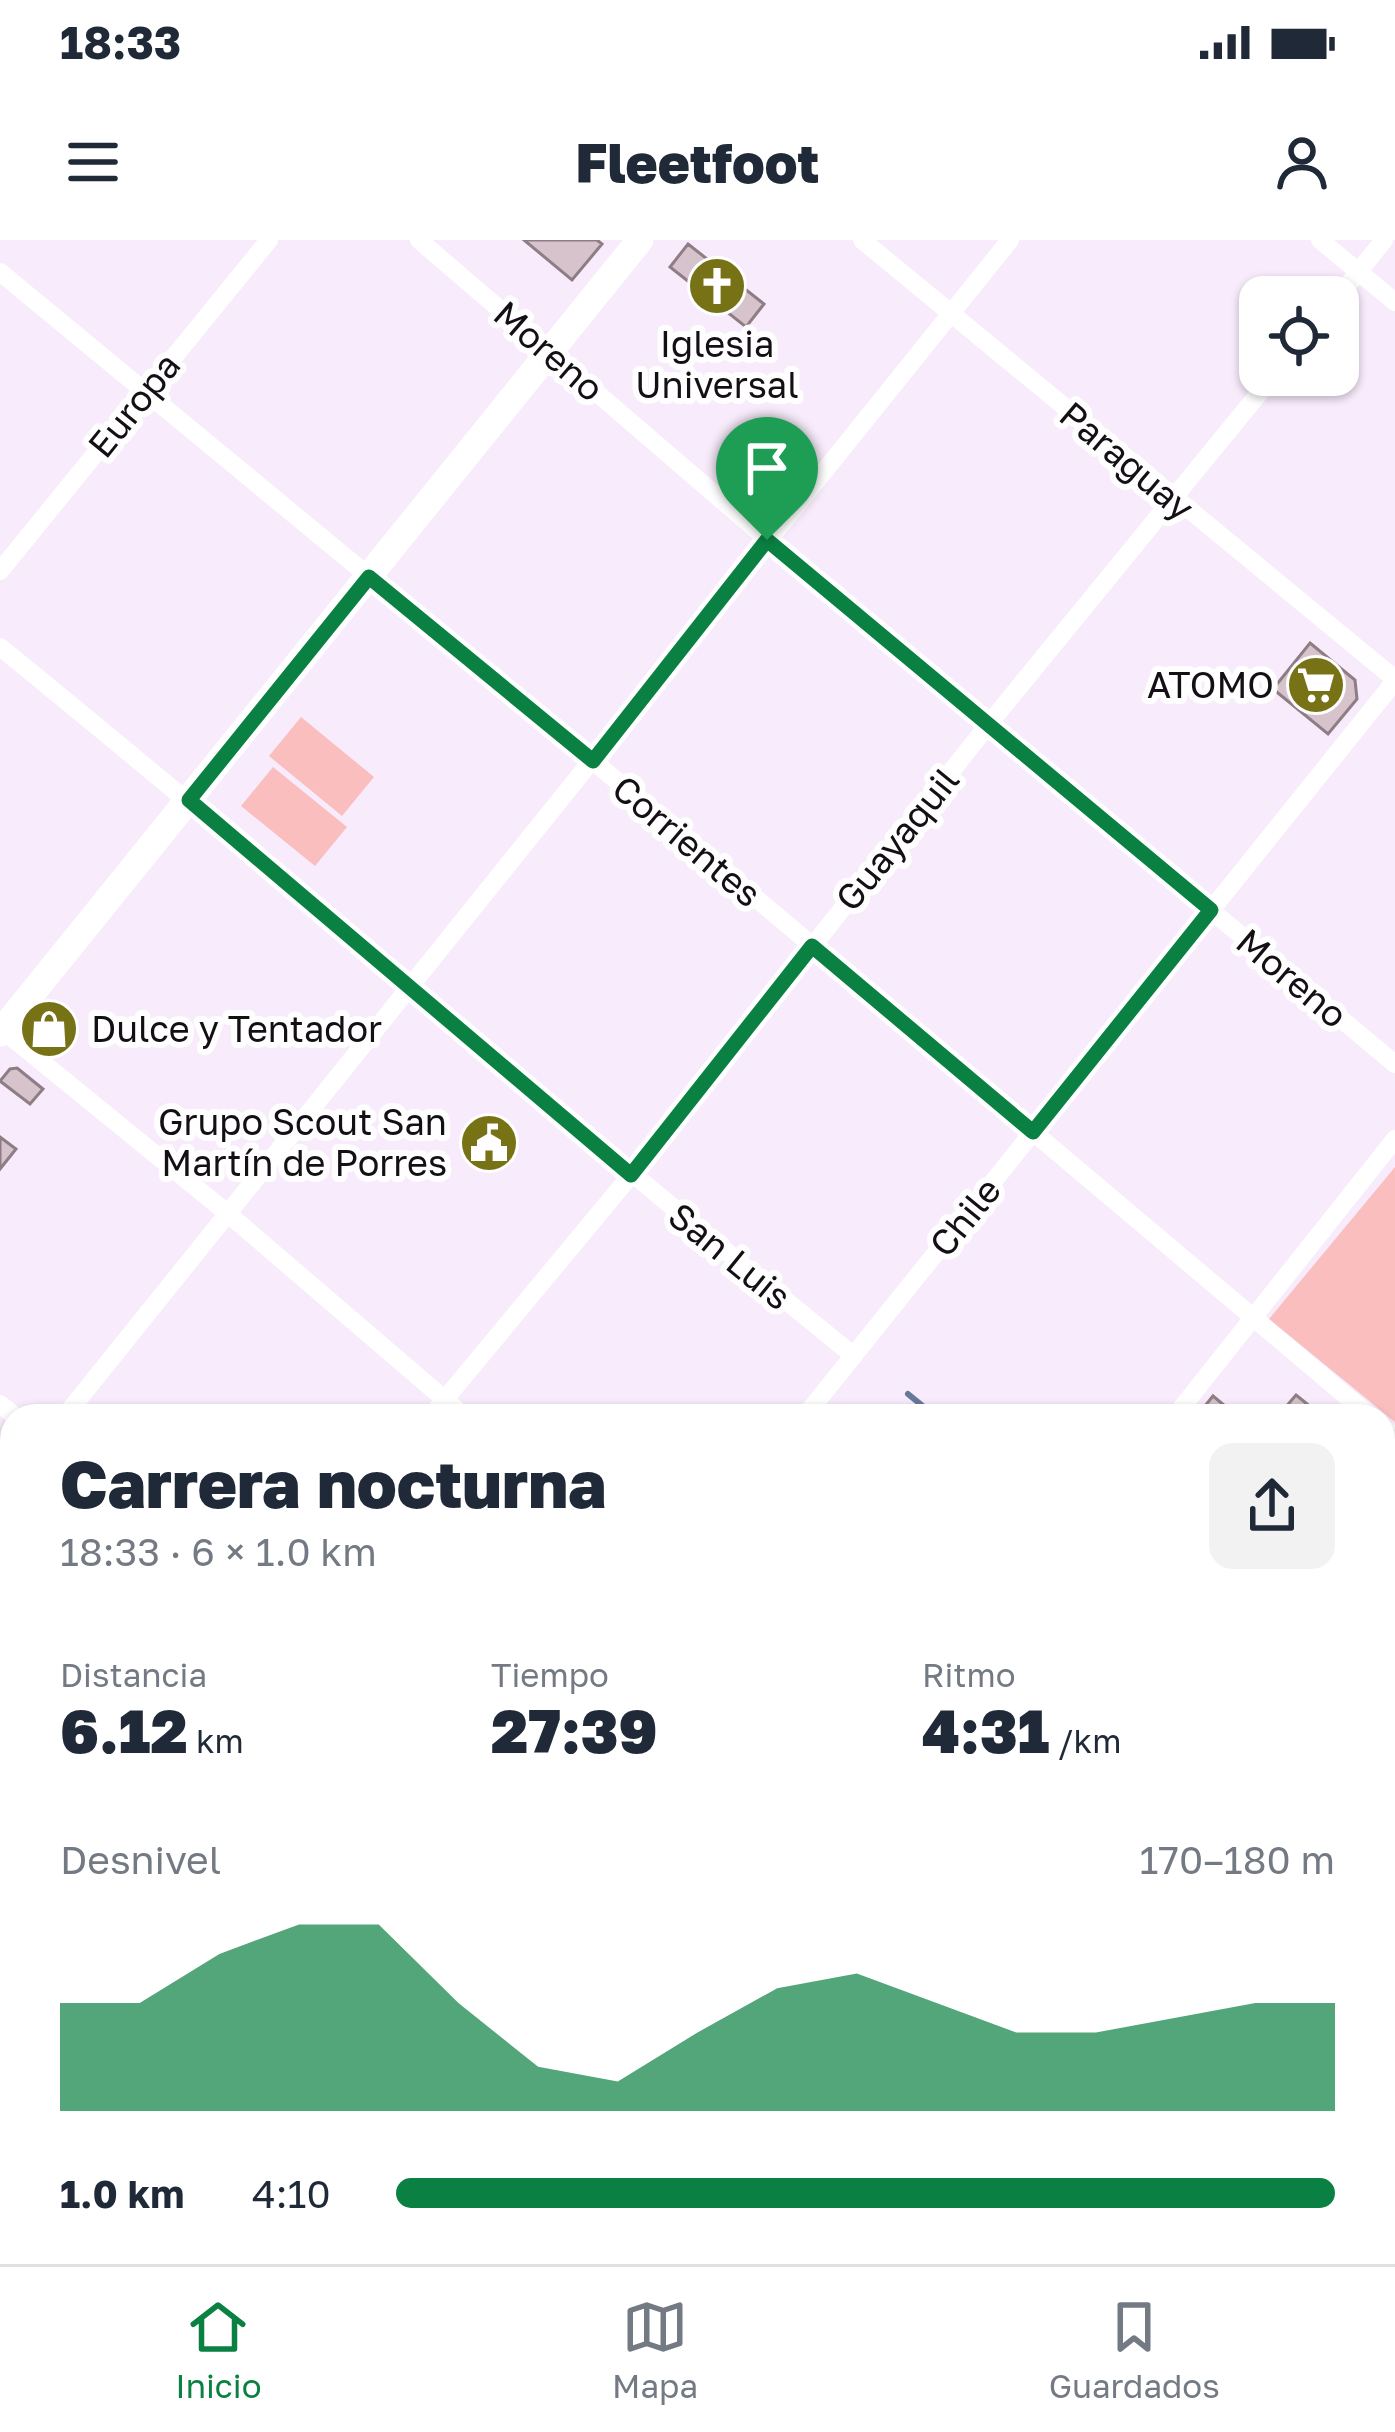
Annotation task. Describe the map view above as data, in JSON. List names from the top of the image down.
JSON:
{
  "streets": {
    "street": [
      "Moreno",
      "Europa",
      "Paraguay",
      "Guayaquil",
      "Corrientes",
      "Chile",
      "San Luis"
    ]
  },
  "crossings": [
    ["Moreno", "Guayaquil"],
    ["Moreno", "Chile"],
    ["Europa", "Corrientes"],
    ["Paraguay", "Guayaquil"],
    ["Paraguay", "Chile"],
    ["Guayaquil", "Corrientes"],
    ["Guayaquil", "San Luis"],
    ["Corrientes", "Chile"],
    ["Chile", "San Luis"]
  ],
  "places": {
    "church": ["Iglesia Universal"],
    "supermarket": ["ATOMO"],
    "shop": ["Dulce y Tentador"],
    "public building": ["Grupo Scout San Martín de Porres"]
  },
  "page": {
    "status": "18:33",
    "header": "Fleetfoot",
    "heading": ["Carrera nocturna", "18:33 · 6 × 1.0 km"],
    "stats": [
      ["Distancia", "6.12 km"],
      ["Tiempo", "27:39"],
      ["Ritmo", "4:31 /km"]
    ],
    "chart": ["Desnivel", "170–180 m"],
    "list": [
      {
        "name": "1.0 km",
        "note": "4:10"
      }
    ],
    "tabs": ["Inicio", "Mapa", "Guardados"]
  }
}
